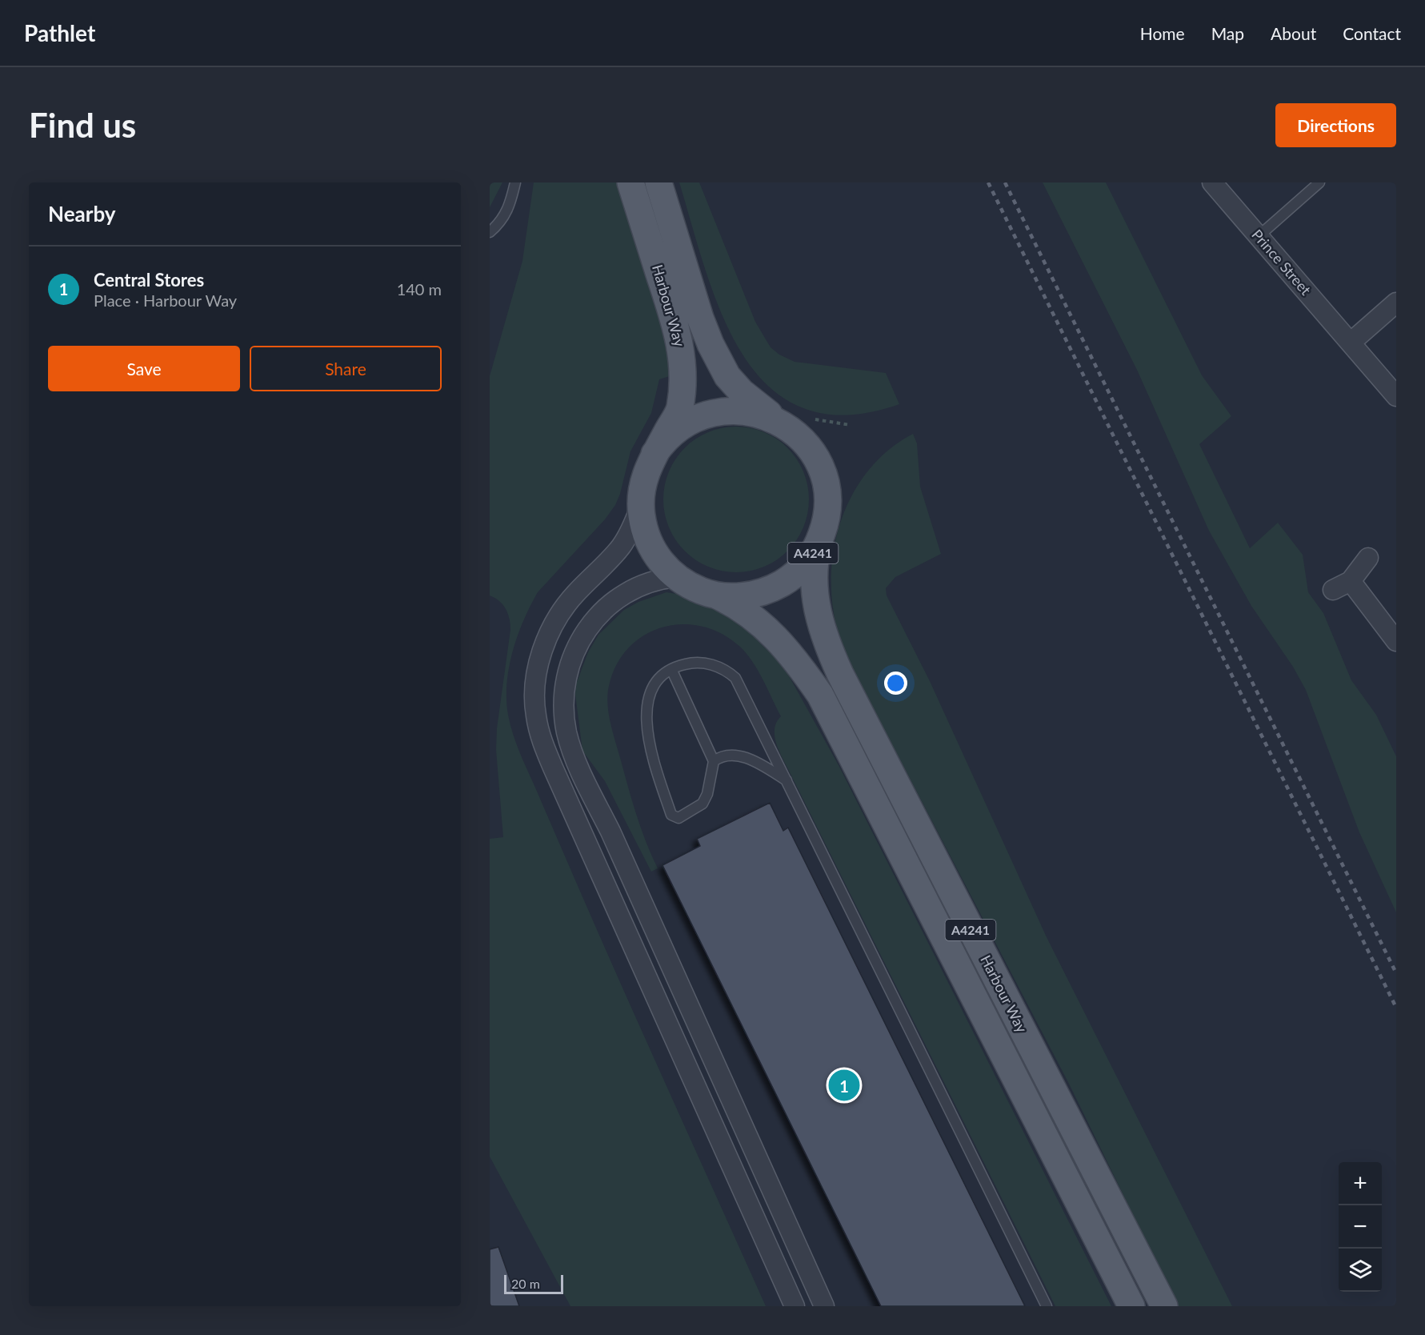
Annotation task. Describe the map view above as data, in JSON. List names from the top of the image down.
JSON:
{
  "streets": {
    "main road": ["Harbour Way", "A4241"],
    "street": ["Prince Street"]
  },
  "crossings": [
    ["Harbour Way", "A4241"]
  ],
  "scale_bar": "20 m",
  "page": {
    "header": "Pathlet",
    "nav": [
      "Home",
      "Map",
      "About",
      "Contact"
    ],
    "buttons": [
      "Directions",
      ["Save", "Share"]
    ],
    "title": "Find us",
    "heading": "Nearby",
    "list": [
      {
        "mark": "1",
        "name": "Central Stores",
        "note": "Place · Harbour Way",
        "value": "140 m"
      }
    ],
    "pins": "1",
    "map_buttons": ["+", "−"],
    "scale": "20 m"
  }
}
